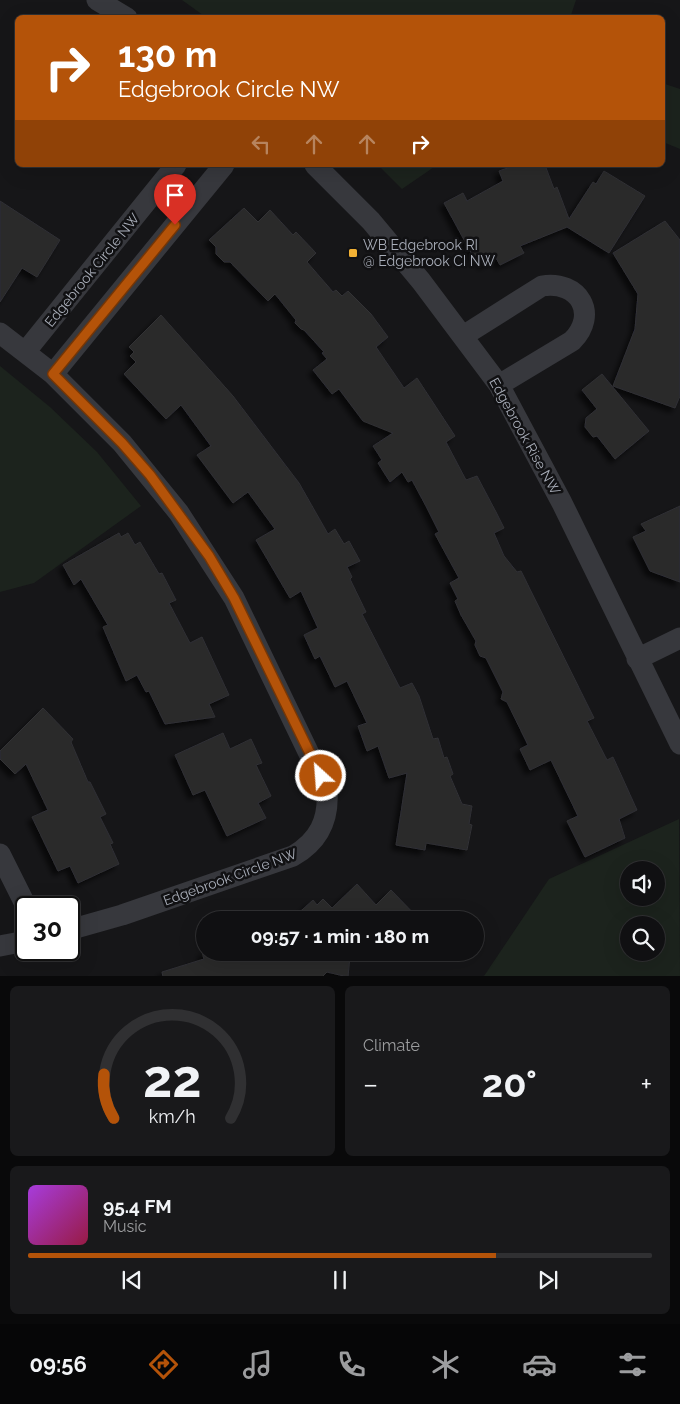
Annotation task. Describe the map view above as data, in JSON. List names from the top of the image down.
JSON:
{
  "streets": {
    "street": ["Edgebrook Circle NW", "Edgebrook Rise NW"]
  },
  "places": {
    "transit": ["WB Edgebrook RI @ Edgebrook CI NW"]
  },
  "page": {
    "turn": ["130 m", "Edgebrook Circle NW"],
    "limit": "30",
    "trip": "09:57 · 1 min · 180 m",
    "tile": "Climate",
    "heat": ["−", "20°", "+"],
    "song": ["95.4 FM", "Music"],
    "tabs": "09:56",
    "gauge": ["22", "km/h"]
  }
}
